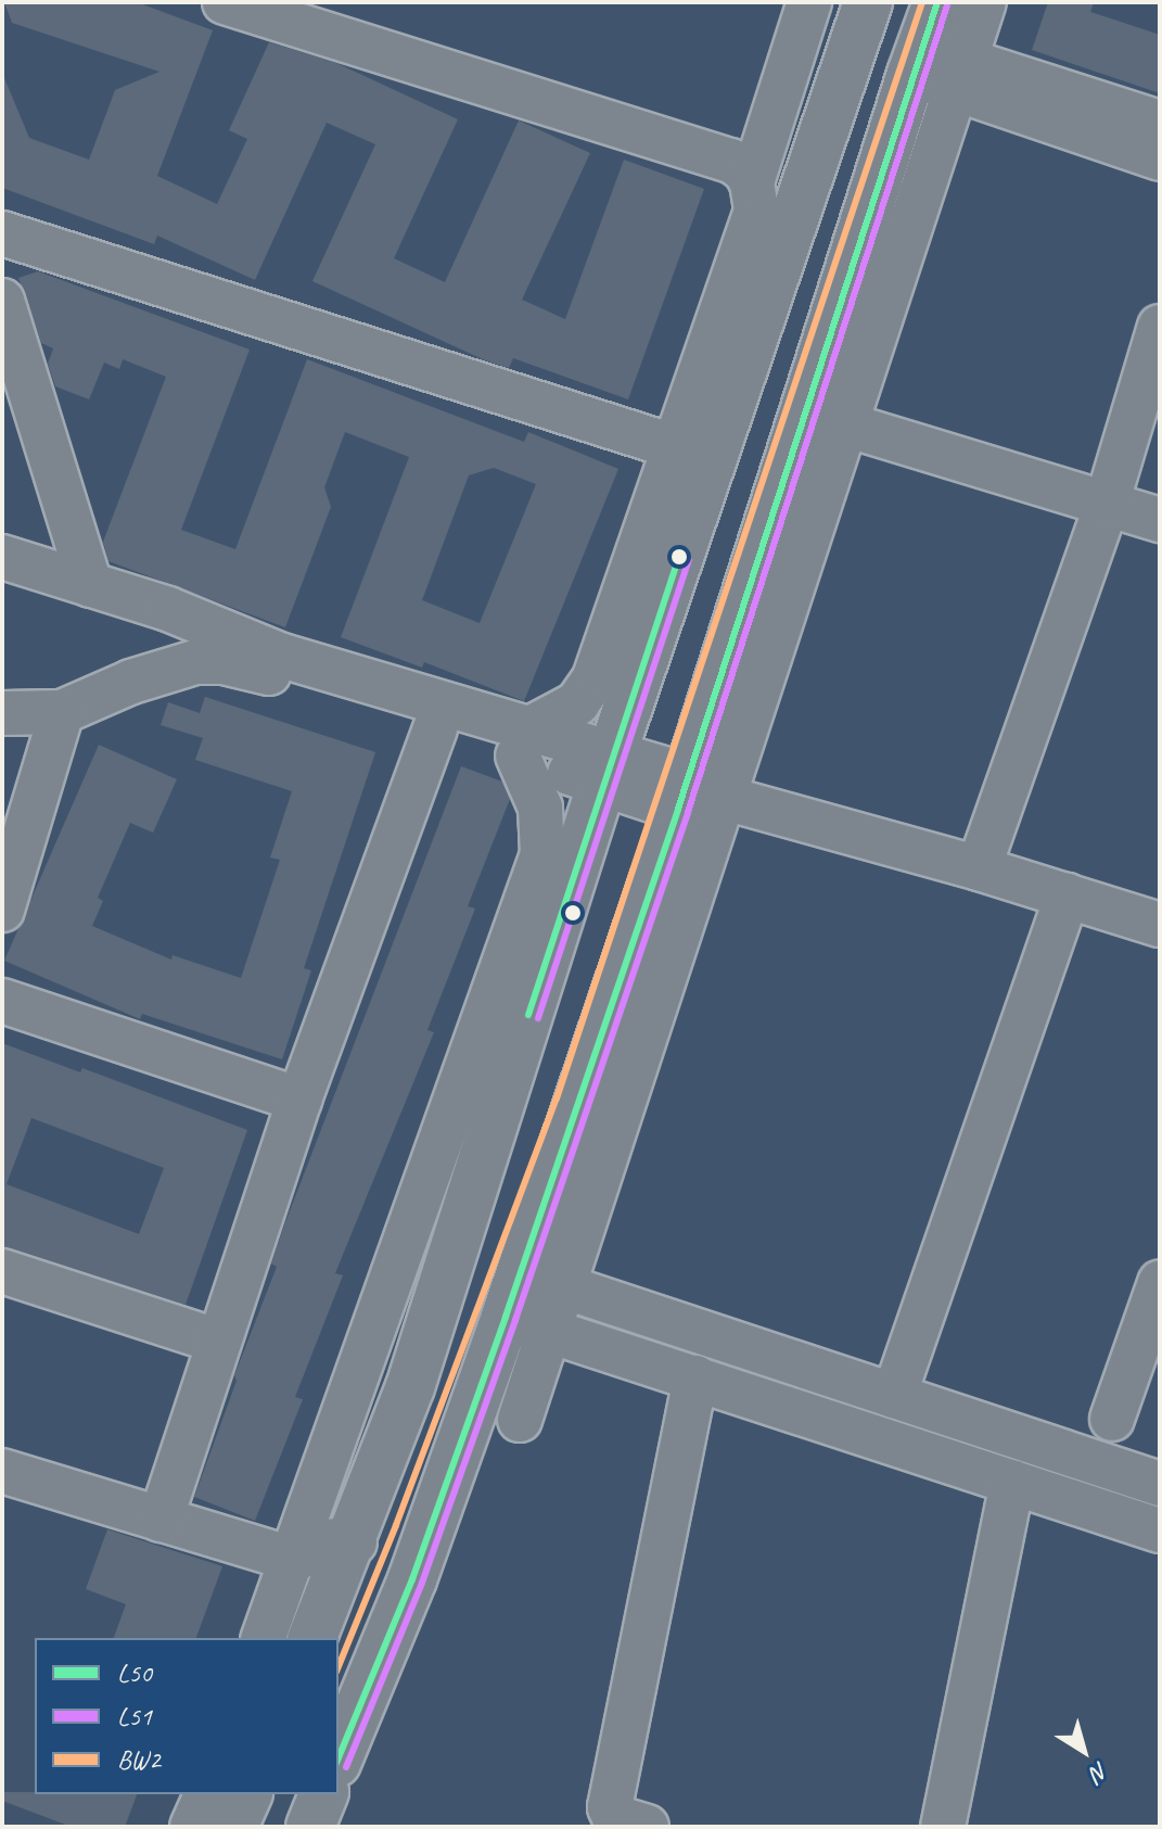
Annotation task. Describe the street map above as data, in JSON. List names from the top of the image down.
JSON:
{
  "lines": ["transit line L50", "transit line BW2", "transit line L51"],
  "legend": ["L50", "L51", "BW2"],
  "north": "bottom right"
}
